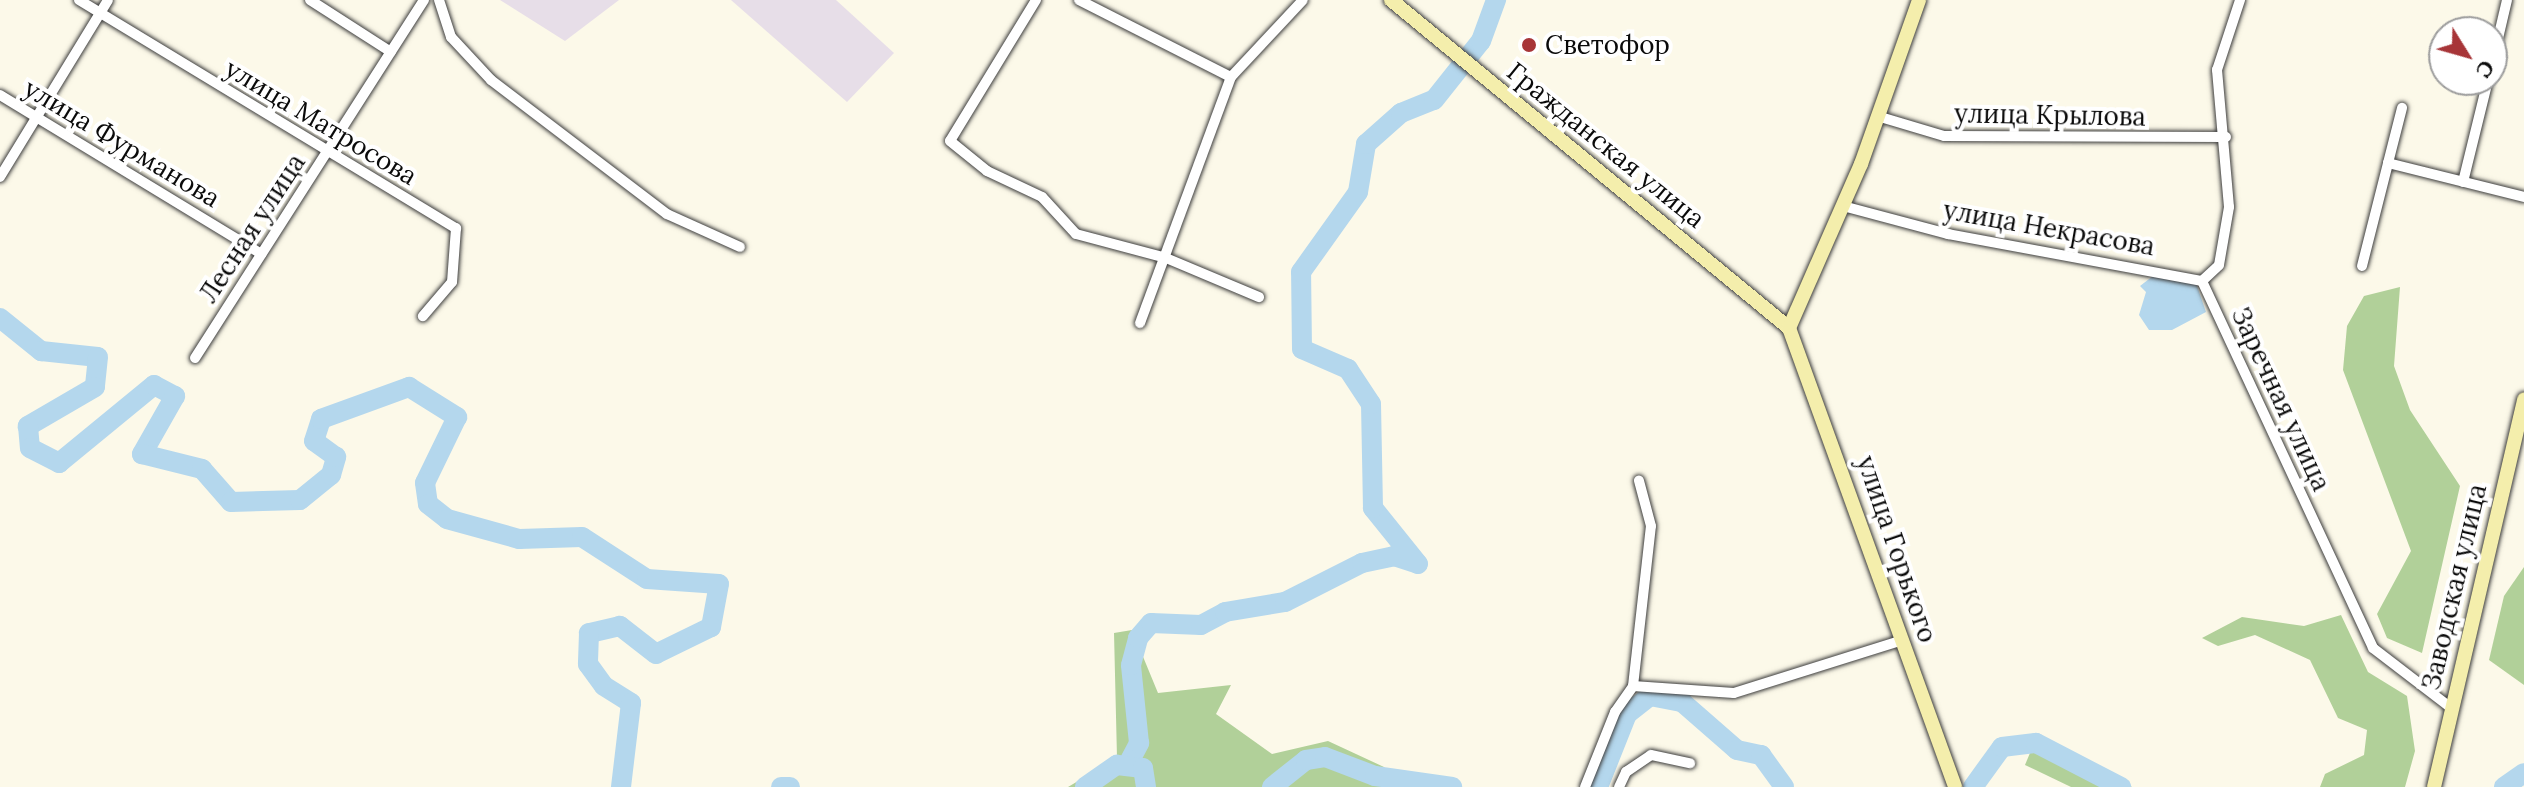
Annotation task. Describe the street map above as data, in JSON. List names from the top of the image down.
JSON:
{
  "streets": {
    "street": [
      "улица Крылова",
      "улица Матросова",
      "улица Фурманова",
      "Гражданская улица",
      "Лесная улица",
      "улица Некрасова",
      "Заречная улица",
      "улица Горького",
      "Заводская улица"
    ]
  },
  "crossings": [
    ["улица Матросова", "Лесная улица"],
    ["улица Фурманова", "Лесная улица"],
    ["Гражданская улица", "улица Горького"],
    ["улица Некрасова", "Заречная улица"],
    ["Заречная улица", "Заводская улица"]
  ],
  "places": ["Светофор"],
  "north": "bottom right"
}
